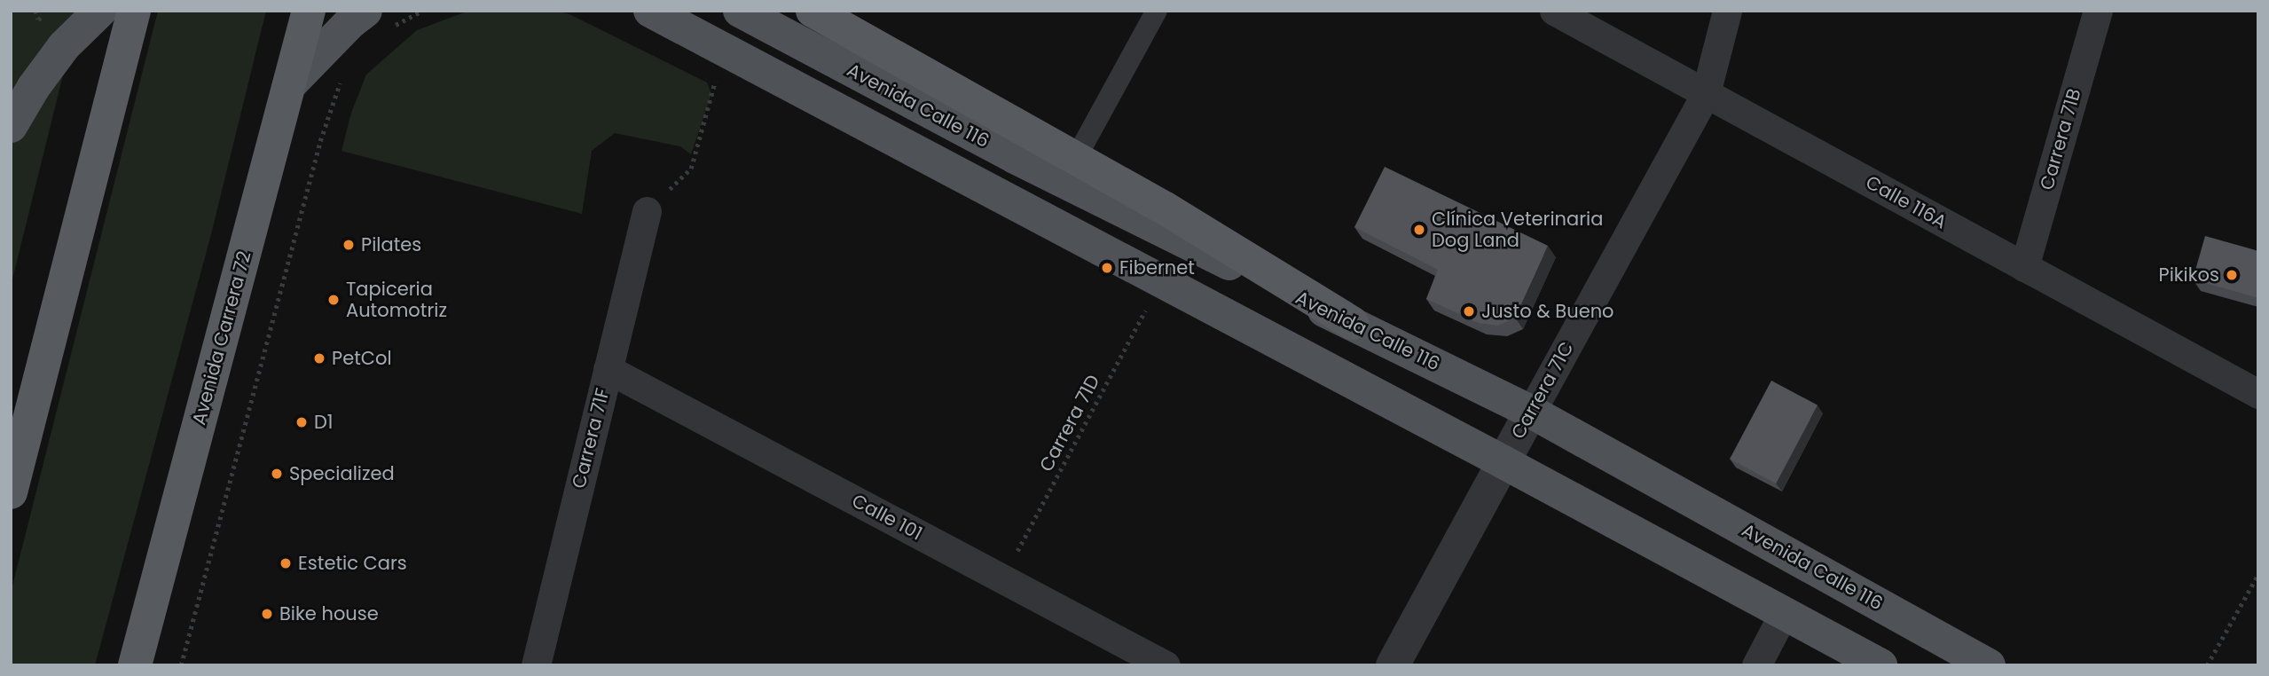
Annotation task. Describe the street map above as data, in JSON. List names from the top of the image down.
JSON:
{
  "streets": {
    "highway": ["Avenida Carrera 72"],
    "main road": ["Avenida Calle 116"],
    "street": [
      "Carrera 71B",
      "Calle 116A",
      "Carrera 71C",
      "Carrera 71F",
      "Calle 101"
    ],
    "path": ["Carrera 71D"]
  },
  "crossings": [
    ["Avenida Calle 116", "Carrera 71C"],
    ["Carrera 71B", "Calle 116A"],
    ["Calle 116A", "Carrera 71C"],
    ["Carrera 71D", "Calle 101"],
    ["Carrera 71F", "Calle 101"]
  ],
  "places": [
    "Clínica Veterinaria Dog Land",
    "Pilates",
    "Fibernet",
    "Pikikos",
    "Tapiceria Automotriz",
    "Justo & Bueno",
    "PetCol",
    "D1",
    "Specialized",
    "Estetic Cars",
    "Bike house"
  ]
}
